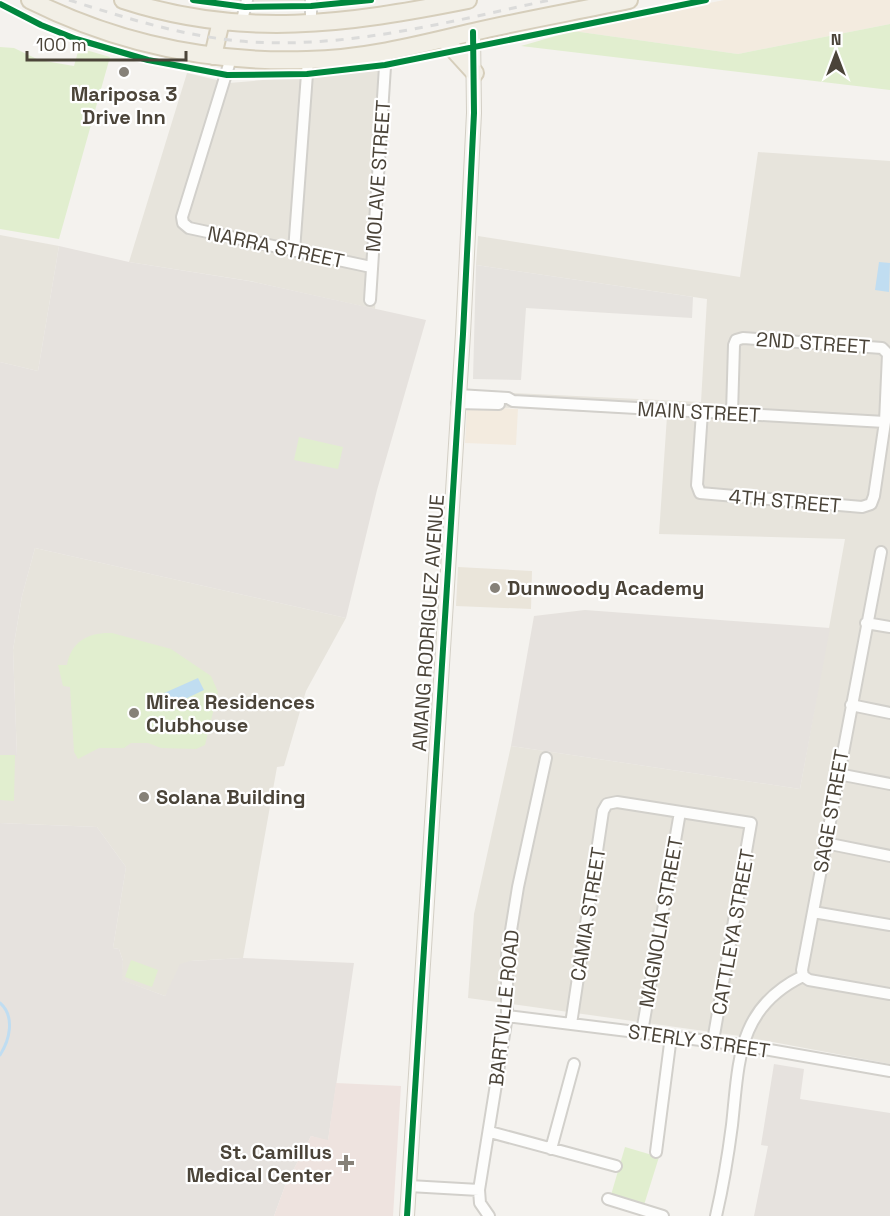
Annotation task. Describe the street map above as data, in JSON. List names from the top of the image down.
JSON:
{
  "streets": {
    "main road": ["AMANG RODRIGUEZ AVENUE"],
    "street": [
      "MOLAVE STREET",
      "NARRA STREET",
      "2ND STREET",
      "MAIN STREET",
      "4TH STREET",
      "SAGE STREET",
      "CAMIA STREET",
      "MAGNOLIA STREET",
      "CATTLEYA STREET",
      "BARTVILLE ROAD",
      "STERLY STREET"
    ]
  },
  "crossings": [
    ["MOLAVE STREET", "NARRA STREET"],
    ["2ND STREET", "MAIN STREET"],
    ["2ND STREET", "4TH STREET"],
    ["MAIN STREET", "4TH STREET"],
    ["MAIN STREET", "AMANG RODRIGUEZ AVENUE"],
    ["CAMIA STREET", "MAGNOLIA STREET"],
    ["CAMIA STREET", "CATTLEYA STREET"],
    ["CAMIA STREET", "STERLY STREET"],
    ["MAGNOLIA STREET", "CATTLEYA STREET"],
    ["MAGNOLIA STREET", "STERLY STREET"],
    ["CATTLEYA STREET", "STERLY STREET"],
    ["BARTVILLE ROAD", "STERLY STREET"]
  ],
  "places": {
    "other": [
      "Mariposa 3 Drive Inn",
      "Dunwoody Academy",
      "Mirea Residences Clubhouse",
      "Solana Building"
    ],
    "health": ["St. Camillus Medical Center"]
  },
  "scale_bar": "100 m",
  "north": "top"
}
